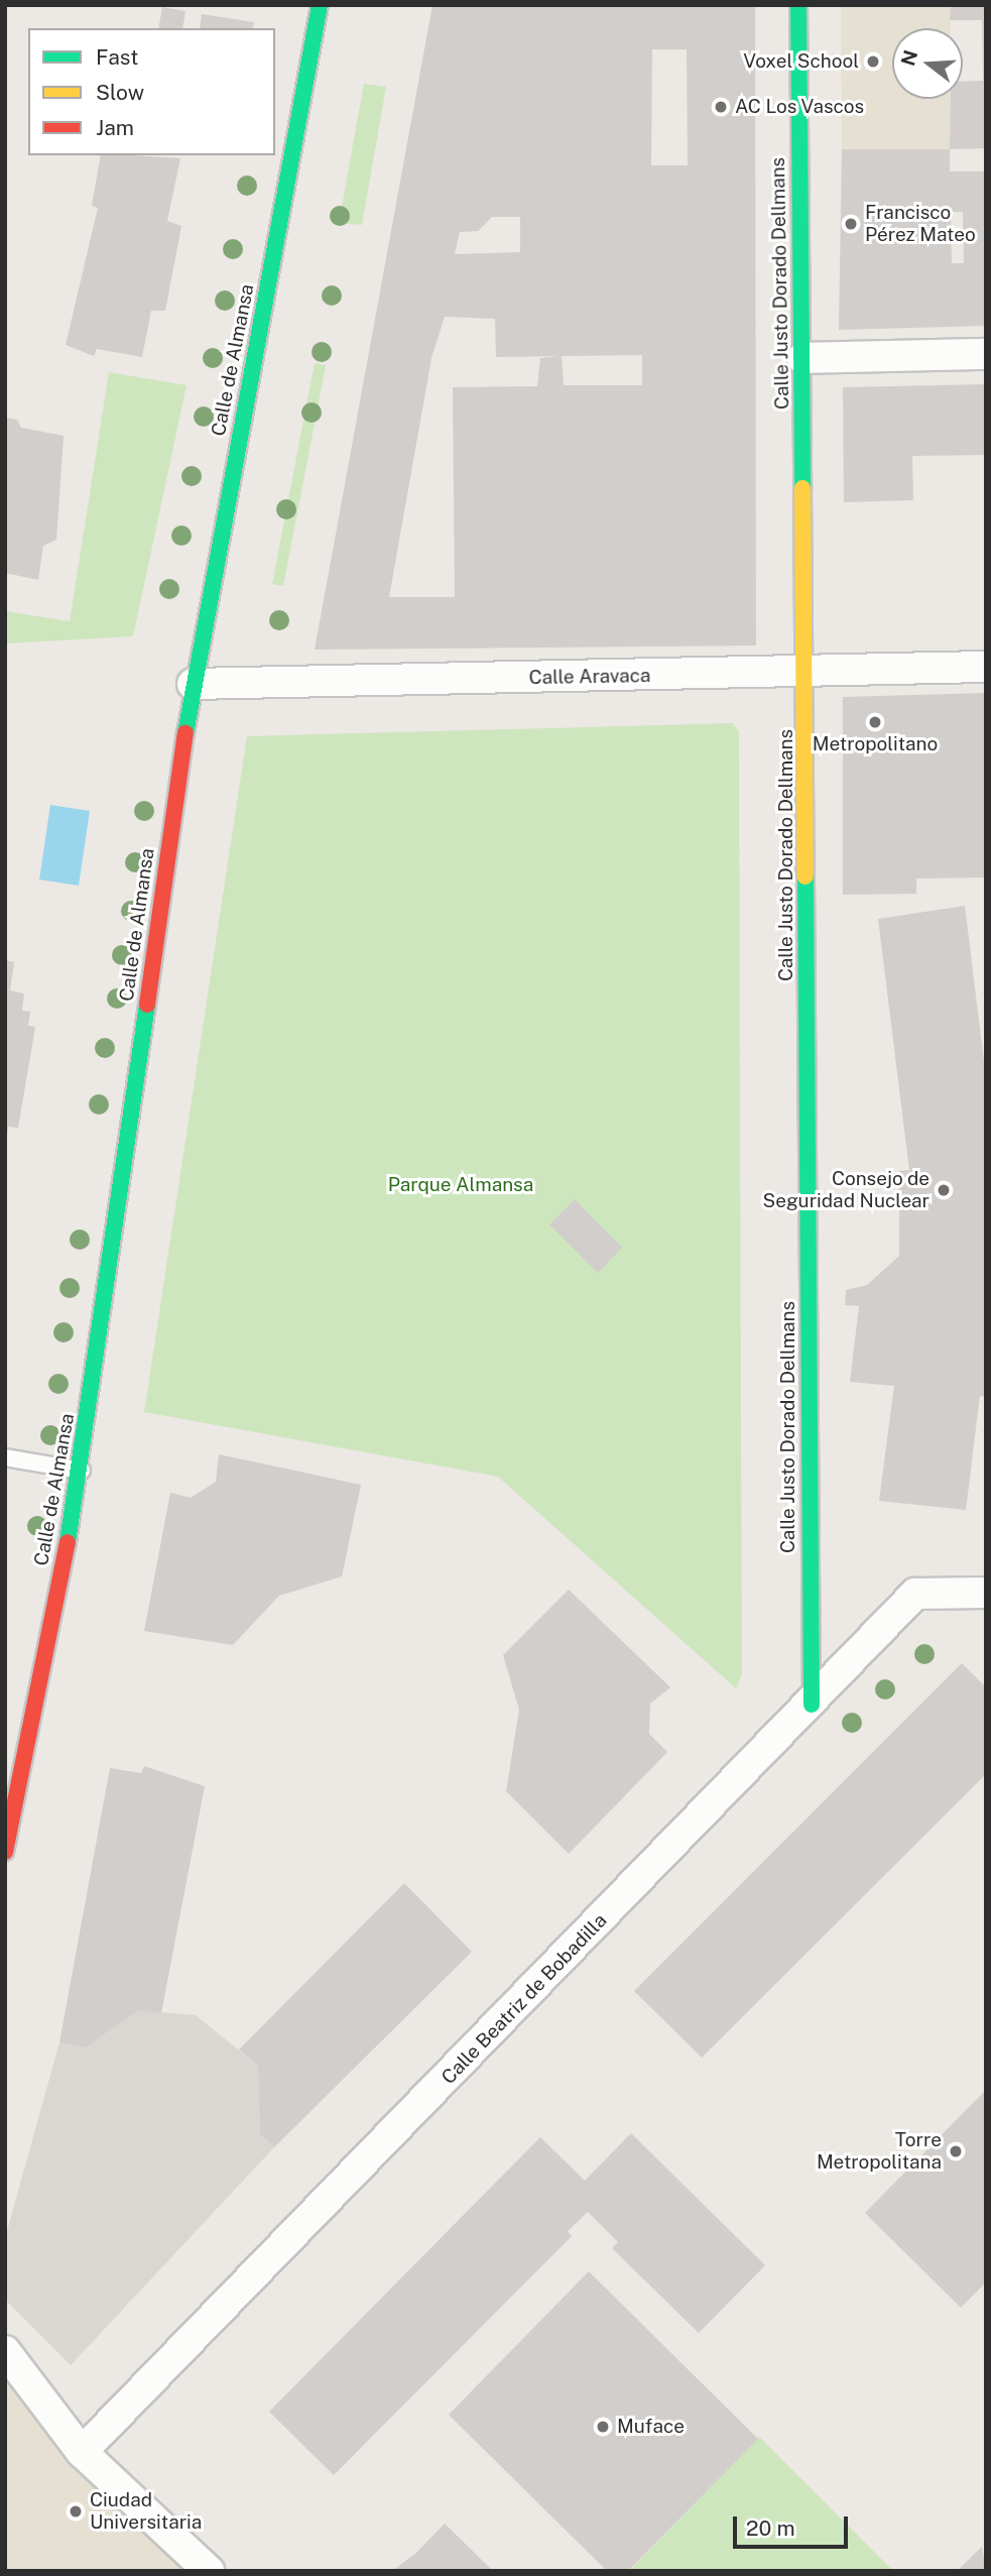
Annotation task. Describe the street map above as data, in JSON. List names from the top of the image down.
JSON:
{
  "streets": {
    "street": [
      "Calle Justo Dorado Dellmans",
      "Calle de Almansa",
      "Calle Aravaca",
      "Calle Beatriz de Bobadilla"
    ]
  },
  "crossings": [
    ["Calle Justo Dorado Dellmans", "Calle Aravaca"],
    ["Calle Justo Dorado Dellmans", "Calle Beatriz de Bobadilla"],
    ["Calle de Almansa", "Calle Aravaca"]
  ],
  "parks": ["Parque Almansa"],
  "places": [
    "Voxel School",
    "AC Los Vascos",
    "Francisco Pérez Mateo",
    "Metropolitano",
    "Consejo de Seguridad Nuclear",
    "Torre Metropolitana",
    "Muface",
    "Ciudad Universitaria"
  ],
  "legend": ["Fast", "Slow", "Jam"],
  "scale_bar": "20 m",
  "north": "left"
}
